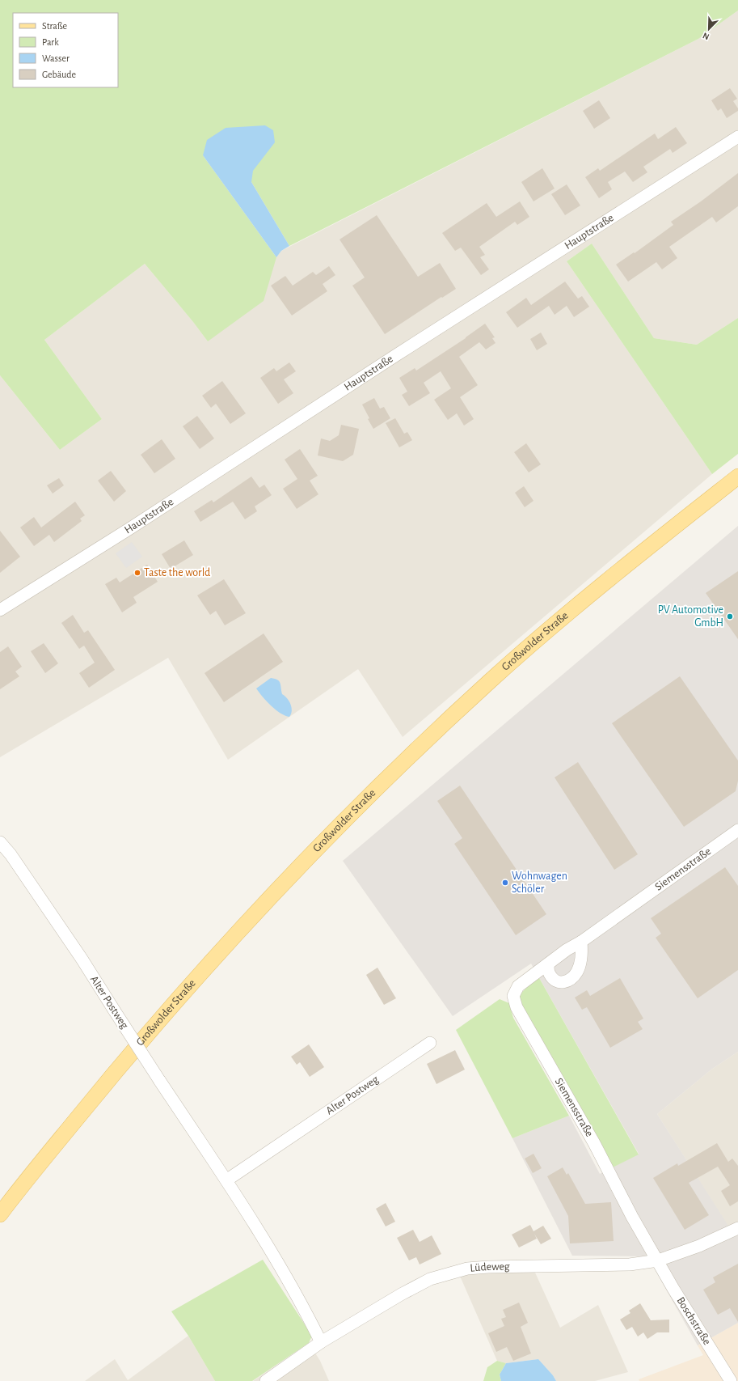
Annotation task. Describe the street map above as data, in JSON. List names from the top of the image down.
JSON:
{
  "streets": {
    "main road": ["Großwolder Straße"],
    "street": [
      "Hauptstraße",
      "Siemensstraße",
      "Alter Postweg",
      "Lüdeweg",
      "Boschstraße"
    ]
  },
  "crossings": [
    ["Siemensstraße", "Lüdeweg"],
    ["Siemensstraße", "Boschstraße"],
    ["Alter Postweg", "Lüdeweg"],
    ["Lüdeweg", "Boschstraße"]
  ],
  "places": ["Taste the world", "PV Automotive GmbH", "Wohnwagen Schöler"],
  "legend": [
    "Straße",
    "Park",
    "Wasser",
    "Gebäude"
  ],
  "north": "bottom left"
}
